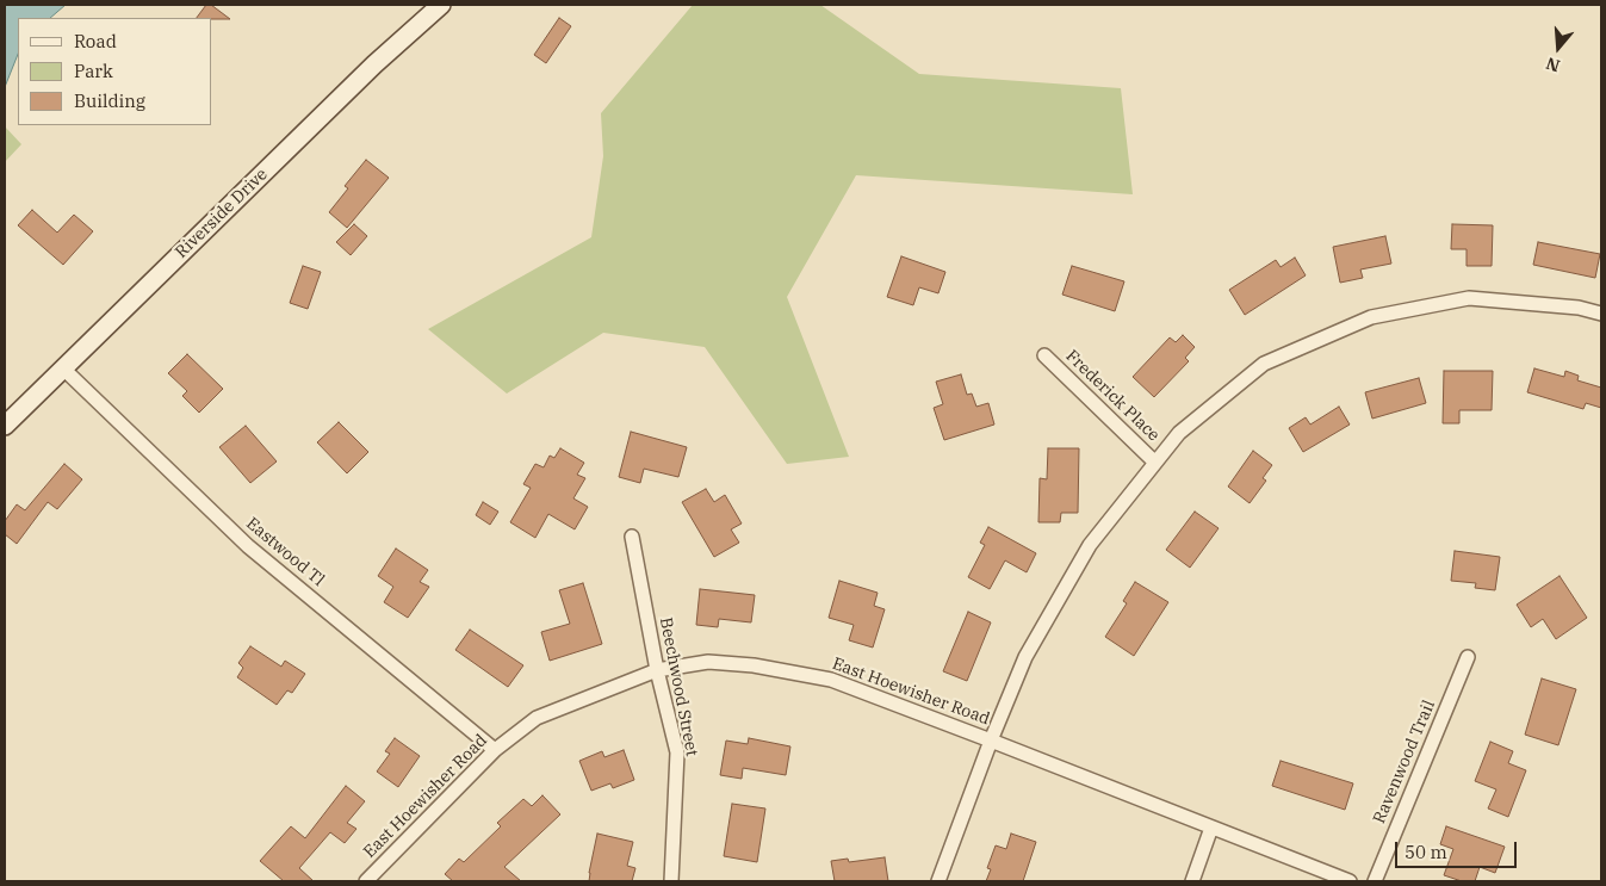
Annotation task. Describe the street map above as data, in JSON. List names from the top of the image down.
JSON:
{
  "streets": {
    "main road": ["Riverside Drive"],
    "street": [
      "Frederick Place",
      "Eastwood Tl",
      "Beechwood Street",
      "East Hoewisher Road",
      "Ravenwood Trail"
    ]
  },
  "crossings": [
    ["Riverside Drive", "Eastwood Tl"],
    ["Eastwood Tl", "East Hoewisher Road"],
    ["Beechwood Street", "East Hoewisher Road"]
  ],
  "legend": ["Road", "Park", "Building"],
  "scale_bar": "50 m",
  "north": "bottom"
}
